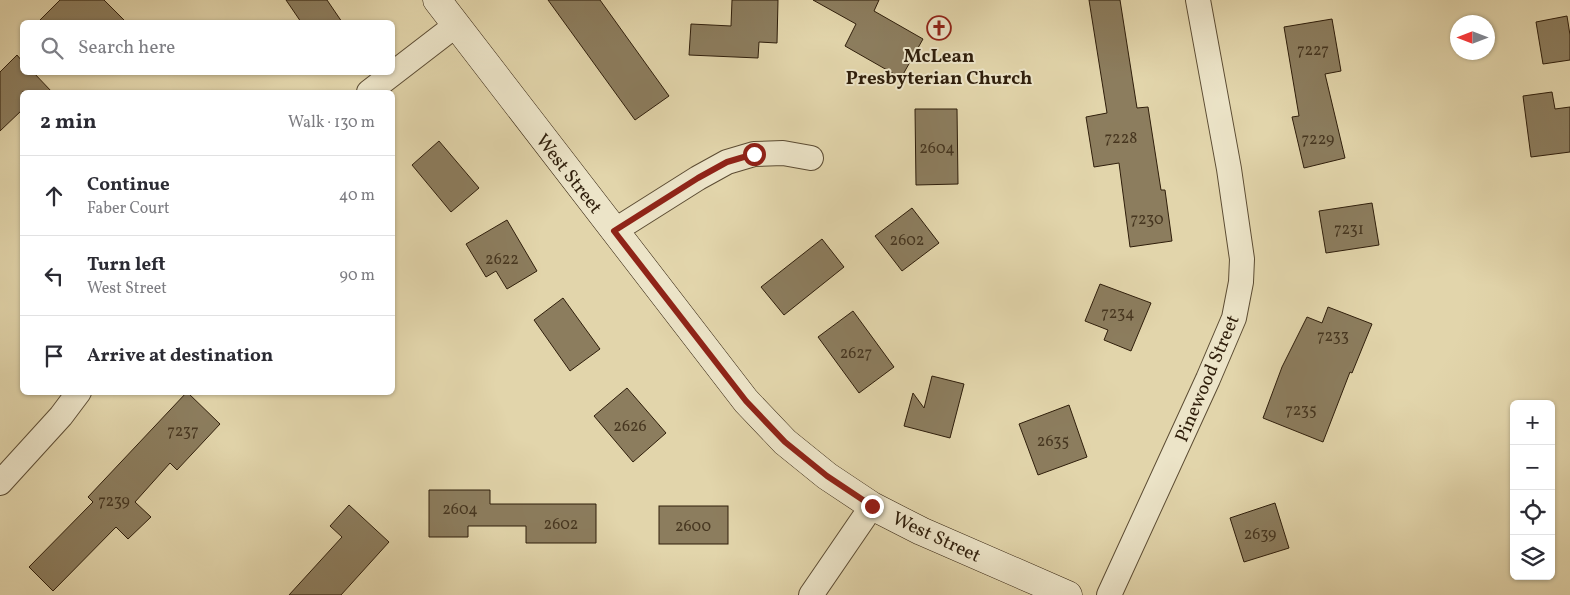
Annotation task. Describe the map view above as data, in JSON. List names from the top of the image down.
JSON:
{
  "streets": {
    "main road": ["West Street"],
    "street": ["Pinewood Street"]
  },
  "places": {
    "church": ["McLean Presbyterian Church"]
  },
  "house_numbers": [
    "7227",
    "7228",
    "7229",
    "2604",
    "7230",
    "7231",
    "2602",
    "2622",
    "7234",
    "7233",
    "2627",
    "7235",
    "2626",
    "7237",
    "2635",
    "7239",
    "2604",
    "2602",
    "2600",
    "2639"
  ],
  "north": "left",
  "page": {
    "search": "Search here",
    "heading": ["2 min", "Walk · 130 m"],
    "list": [
      ["Continue", "Faber Court", "40 m"],
      ["Turn left", "West Street", "90 m"],
      "Arrive at destination"
    ],
    "map_buttons": ["+", "−"]
  }
}
